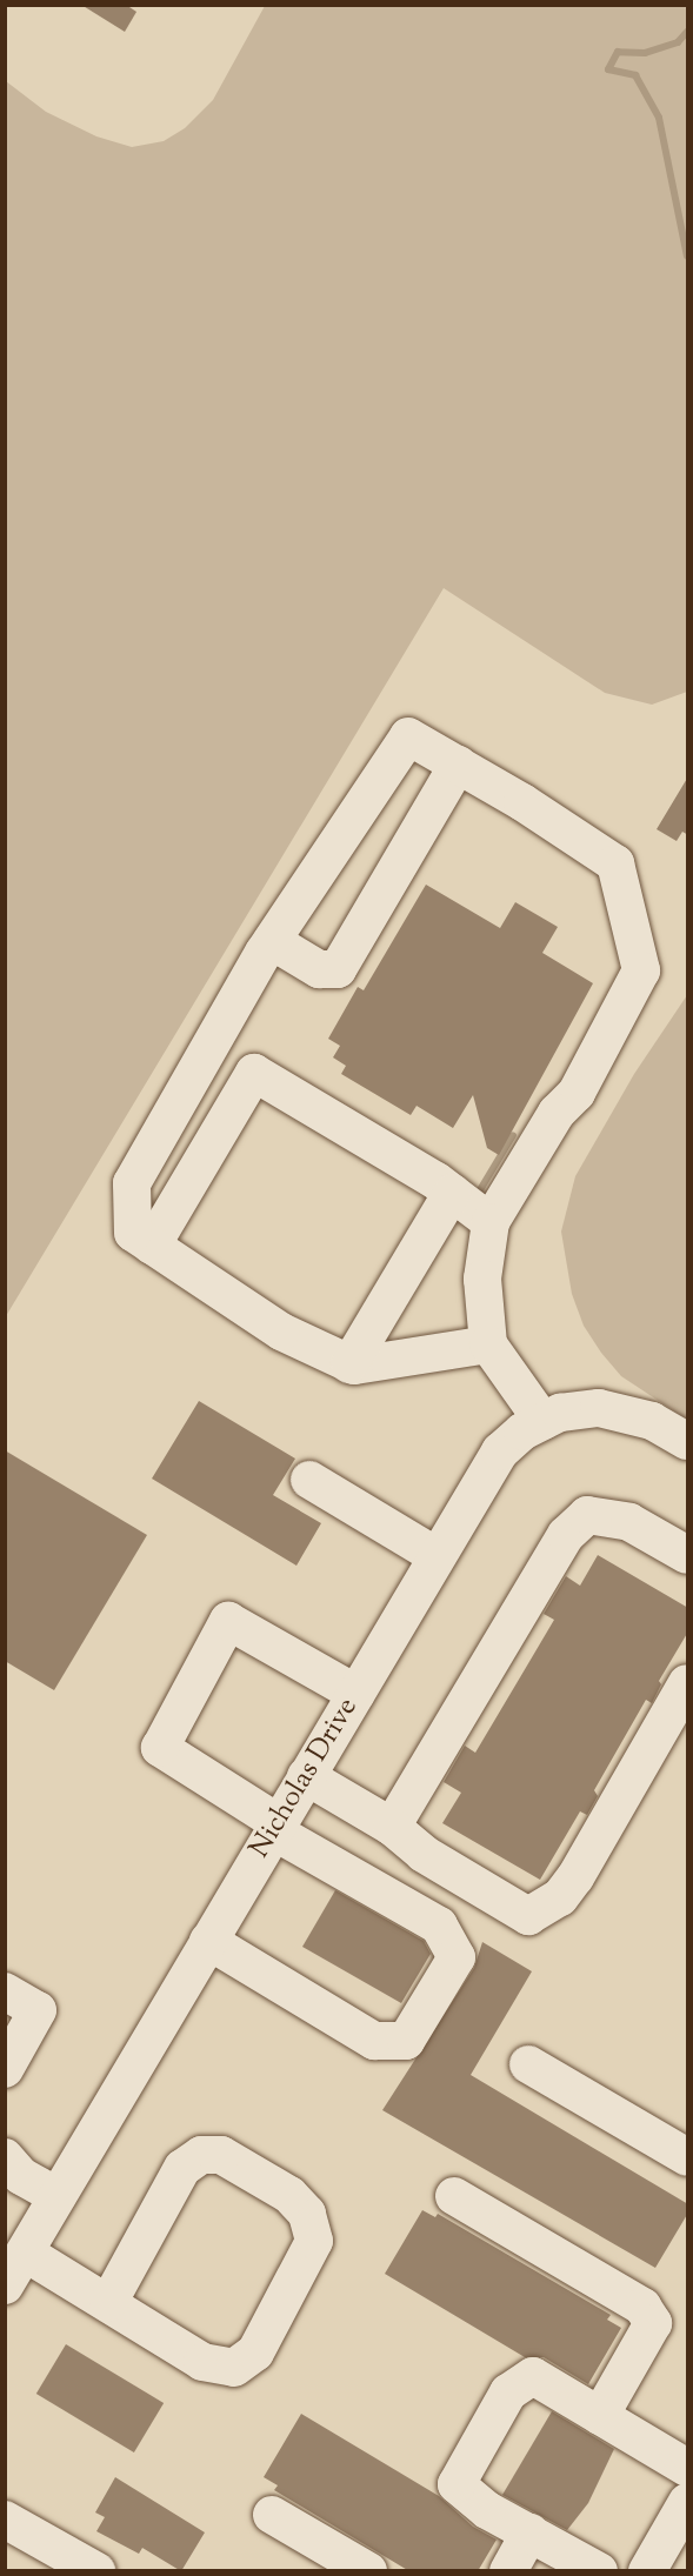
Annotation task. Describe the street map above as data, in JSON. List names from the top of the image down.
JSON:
{
  "streets": {
    "street": ["Nicholas Drive"]
  }
}
